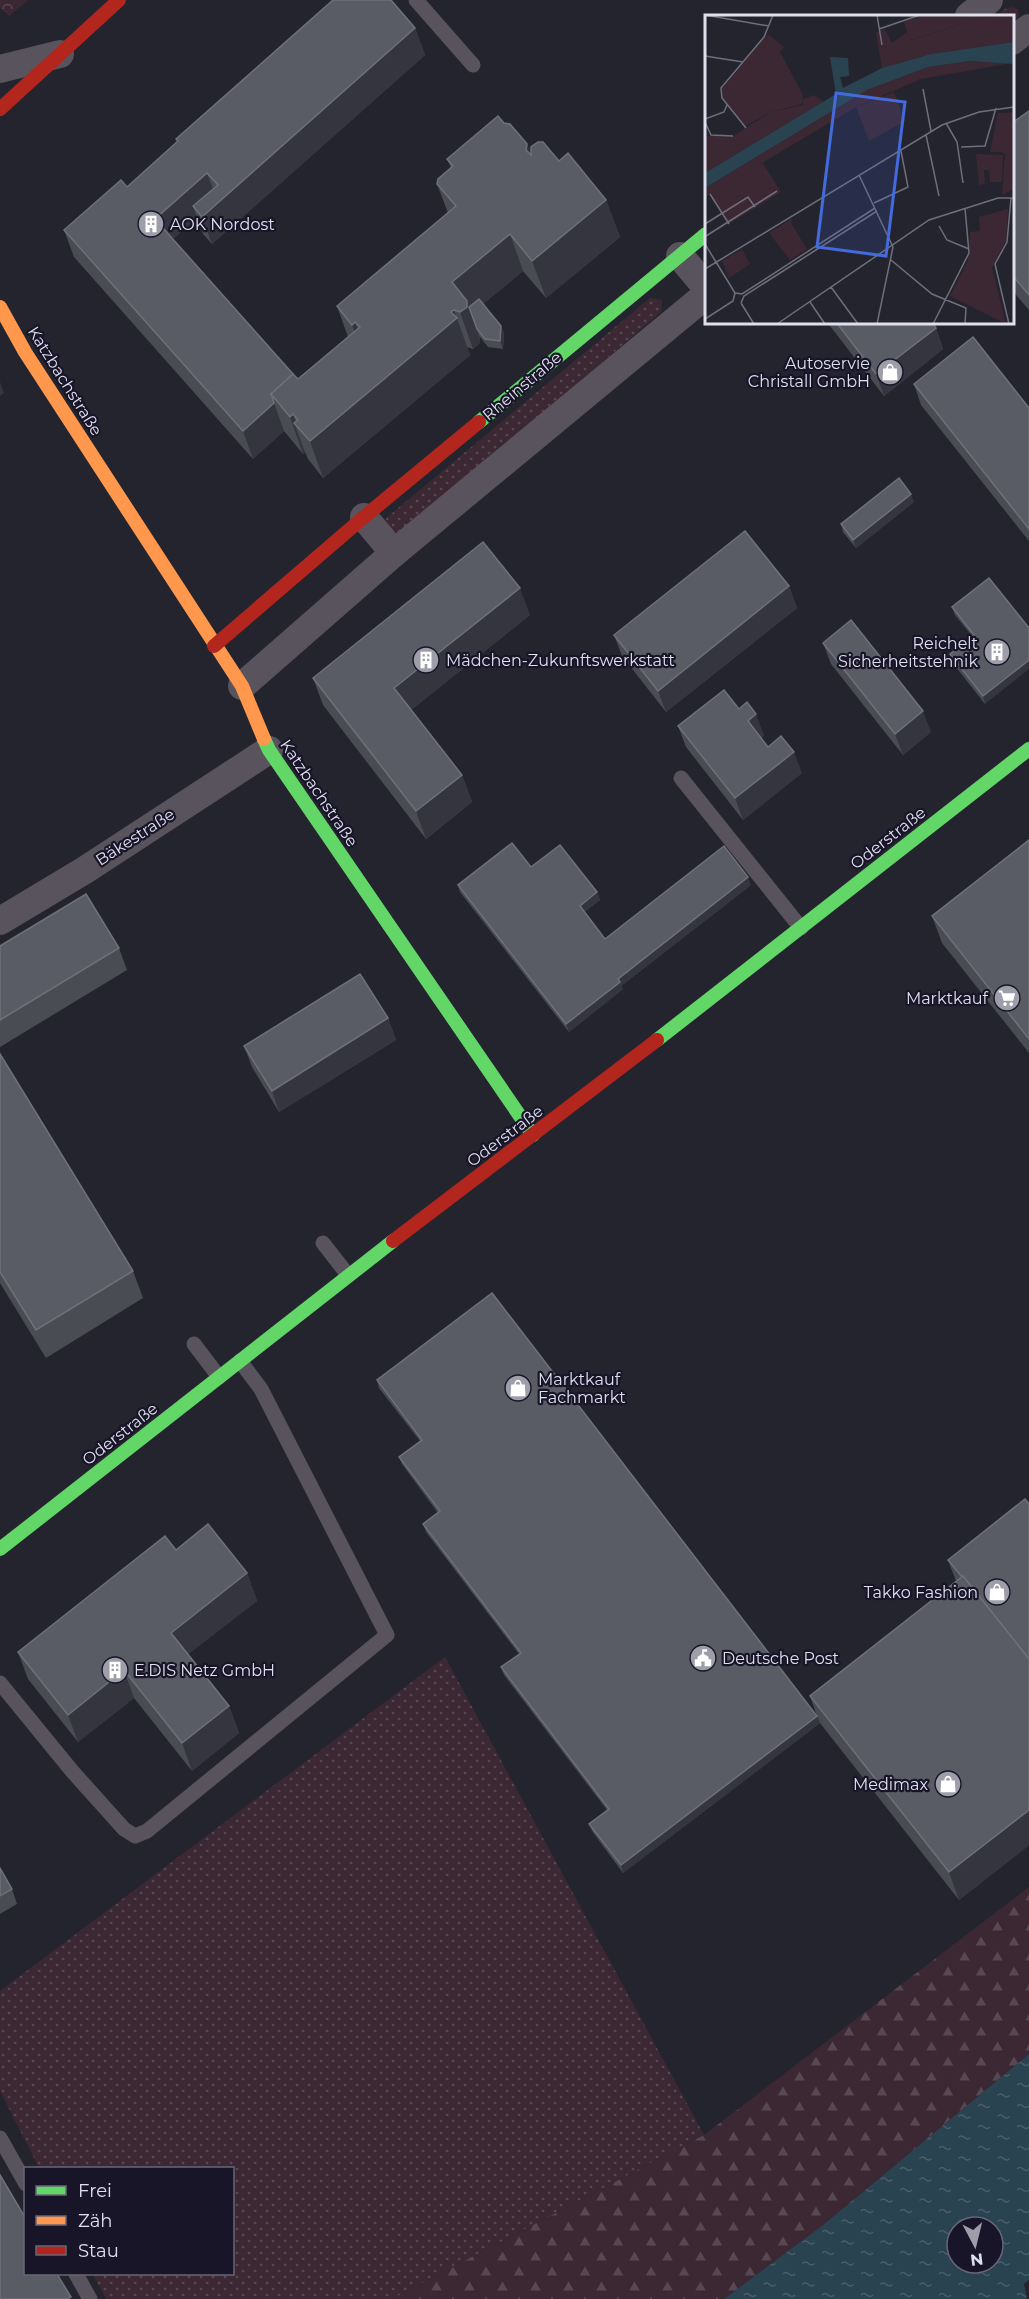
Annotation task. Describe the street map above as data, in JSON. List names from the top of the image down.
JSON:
{
  "streets": {
    "street": [
      "Katzbachstraße",
      "Rheinstraße",
      "Bäkestraße",
      "Oderstraße"
    ]
  },
  "crossings": [
    ["Katzbachstraße", "Rheinstraße"],
    ["Katzbachstraße", "Bäkestraße"],
    ["Katzbachstraße", "Oderstraße"]
  ],
  "places": {
    "building": [
      "AOK Nordost",
      "Reichelt Sicherheitstehnik",
      "Mädchen-Zukunftswerkstatt",
      "E.DIS Netz GmbH"
    ],
    "shop": [
      "Autoservie Christall GmbH",
      "Marktkauf Fachmarkt",
      "Takko Fashion",
      "Medimax"
    ],
    "supermarket": ["Marktkauf"],
    "public building": ["Deutsche Post"]
  },
  "legend": ["Frei", "Zäh", "Stau"],
  "north": "bottom"
}
